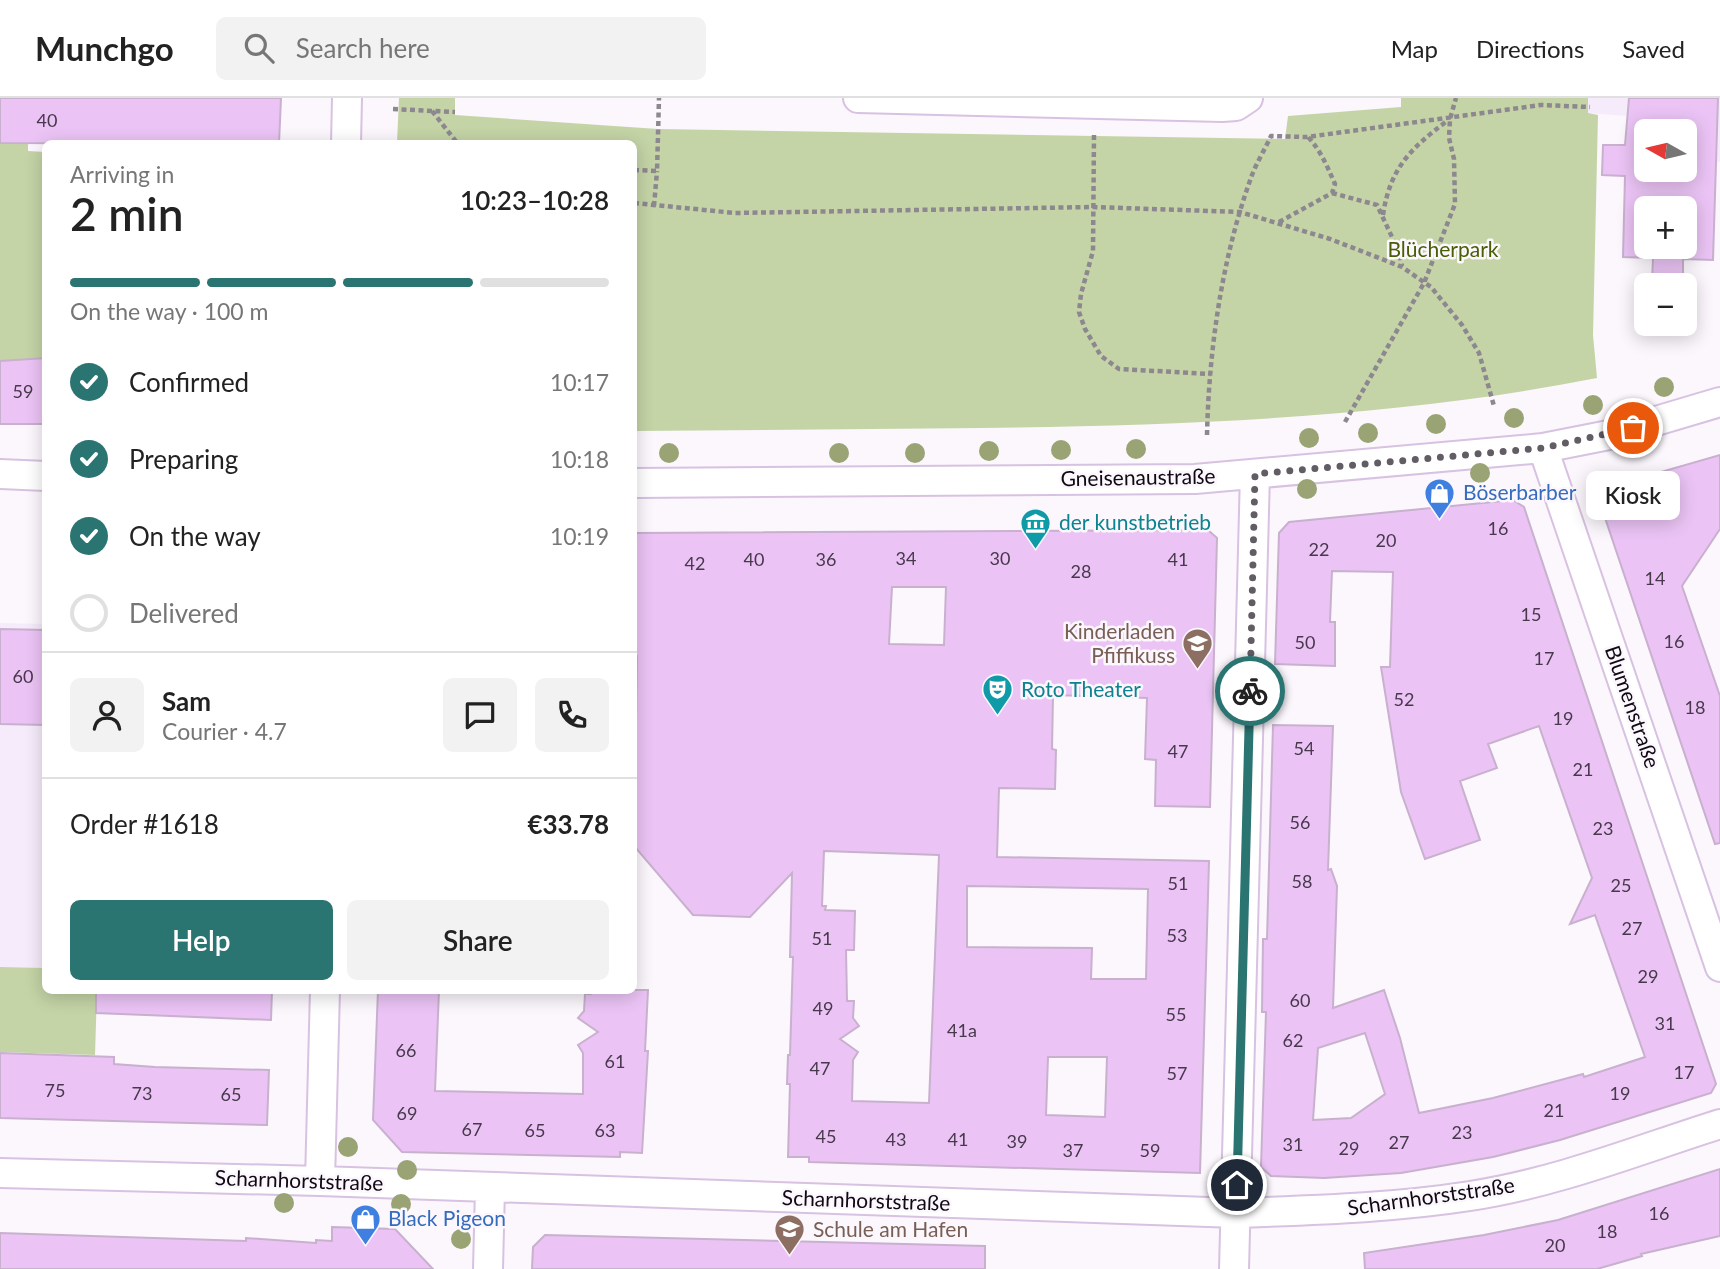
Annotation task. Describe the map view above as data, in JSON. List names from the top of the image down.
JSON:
{
  "streets": {
    "street": ["Gneisenaustraße", "Blumenstraße", "Scharnhorststraße"]
  },
  "crossings": [
    ["Gneisenaustraße", "Blumenstraße"]
  ],
  "parks": ["Blücherpark"],
  "places": {
    "other": ["Kiosk"],
    "shop": ["Böserbarber", "Black Pigeon"],
    "museum": ["der kunstbetrieb"],
    "school or university": ["Kinderladen Pfiffikuss", "Schule am Hafen"],
    "theatre": ["Roto Theater"]
  },
  "house_numbers": [
    "40",
    "59",
    "16",
    "20",
    "22",
    "34",
    "30",
    "40",
    "36",
    "41",
    "42",
    "28",
    "14",
    "15",
    "16",
    "50",
    "17",
    "60",
    "52",
    "18",
    "19",
    "54",
    "47",
    "21",
    "56",
    "23",
    "58",
    "51",
    "25",
    "27",
    "53",
    "51",
    "29",
    "60",
    "49",
    "55",
    "31",
    "41a",
    "62",
    "66",
    "61",
    "47",
    "17",
    "57",
    "75",
    "73",
    "19",
    "65",
    "21",
    "69",
    "67",
    "65",
    "63",
    "23",
    "45",
    "43",
    "41",
    "39",
    "27",
    "31",
    "29",
    "37",
    "59",
    "16",
    "18",
    "20"
  ],
  "north": "left",
  "page": {
    "header": "Munchgo",
    "search": "Search here",
    "nav": ["Map", "Directions", "Saved"],
    "map_buttons": ["+", "−"],
    "heading": ["2 min", "Arriving in", "10:23–10:28"],
    "panel": [
      "Sam",
      "Courier · 4.7",
      "Order #1618",
      "€33.78"
    ],
    "bar": "On the way · 100 m",
    "list": [
      ["Confirmed", "10:17"],
      ["Preparing", "10:18"],
      ["On the way", "10:19"],
      "Delivered"
    ],
    "bubble": "Kiosk",
    "buttons": ["Help", "Share"]
  }
}
